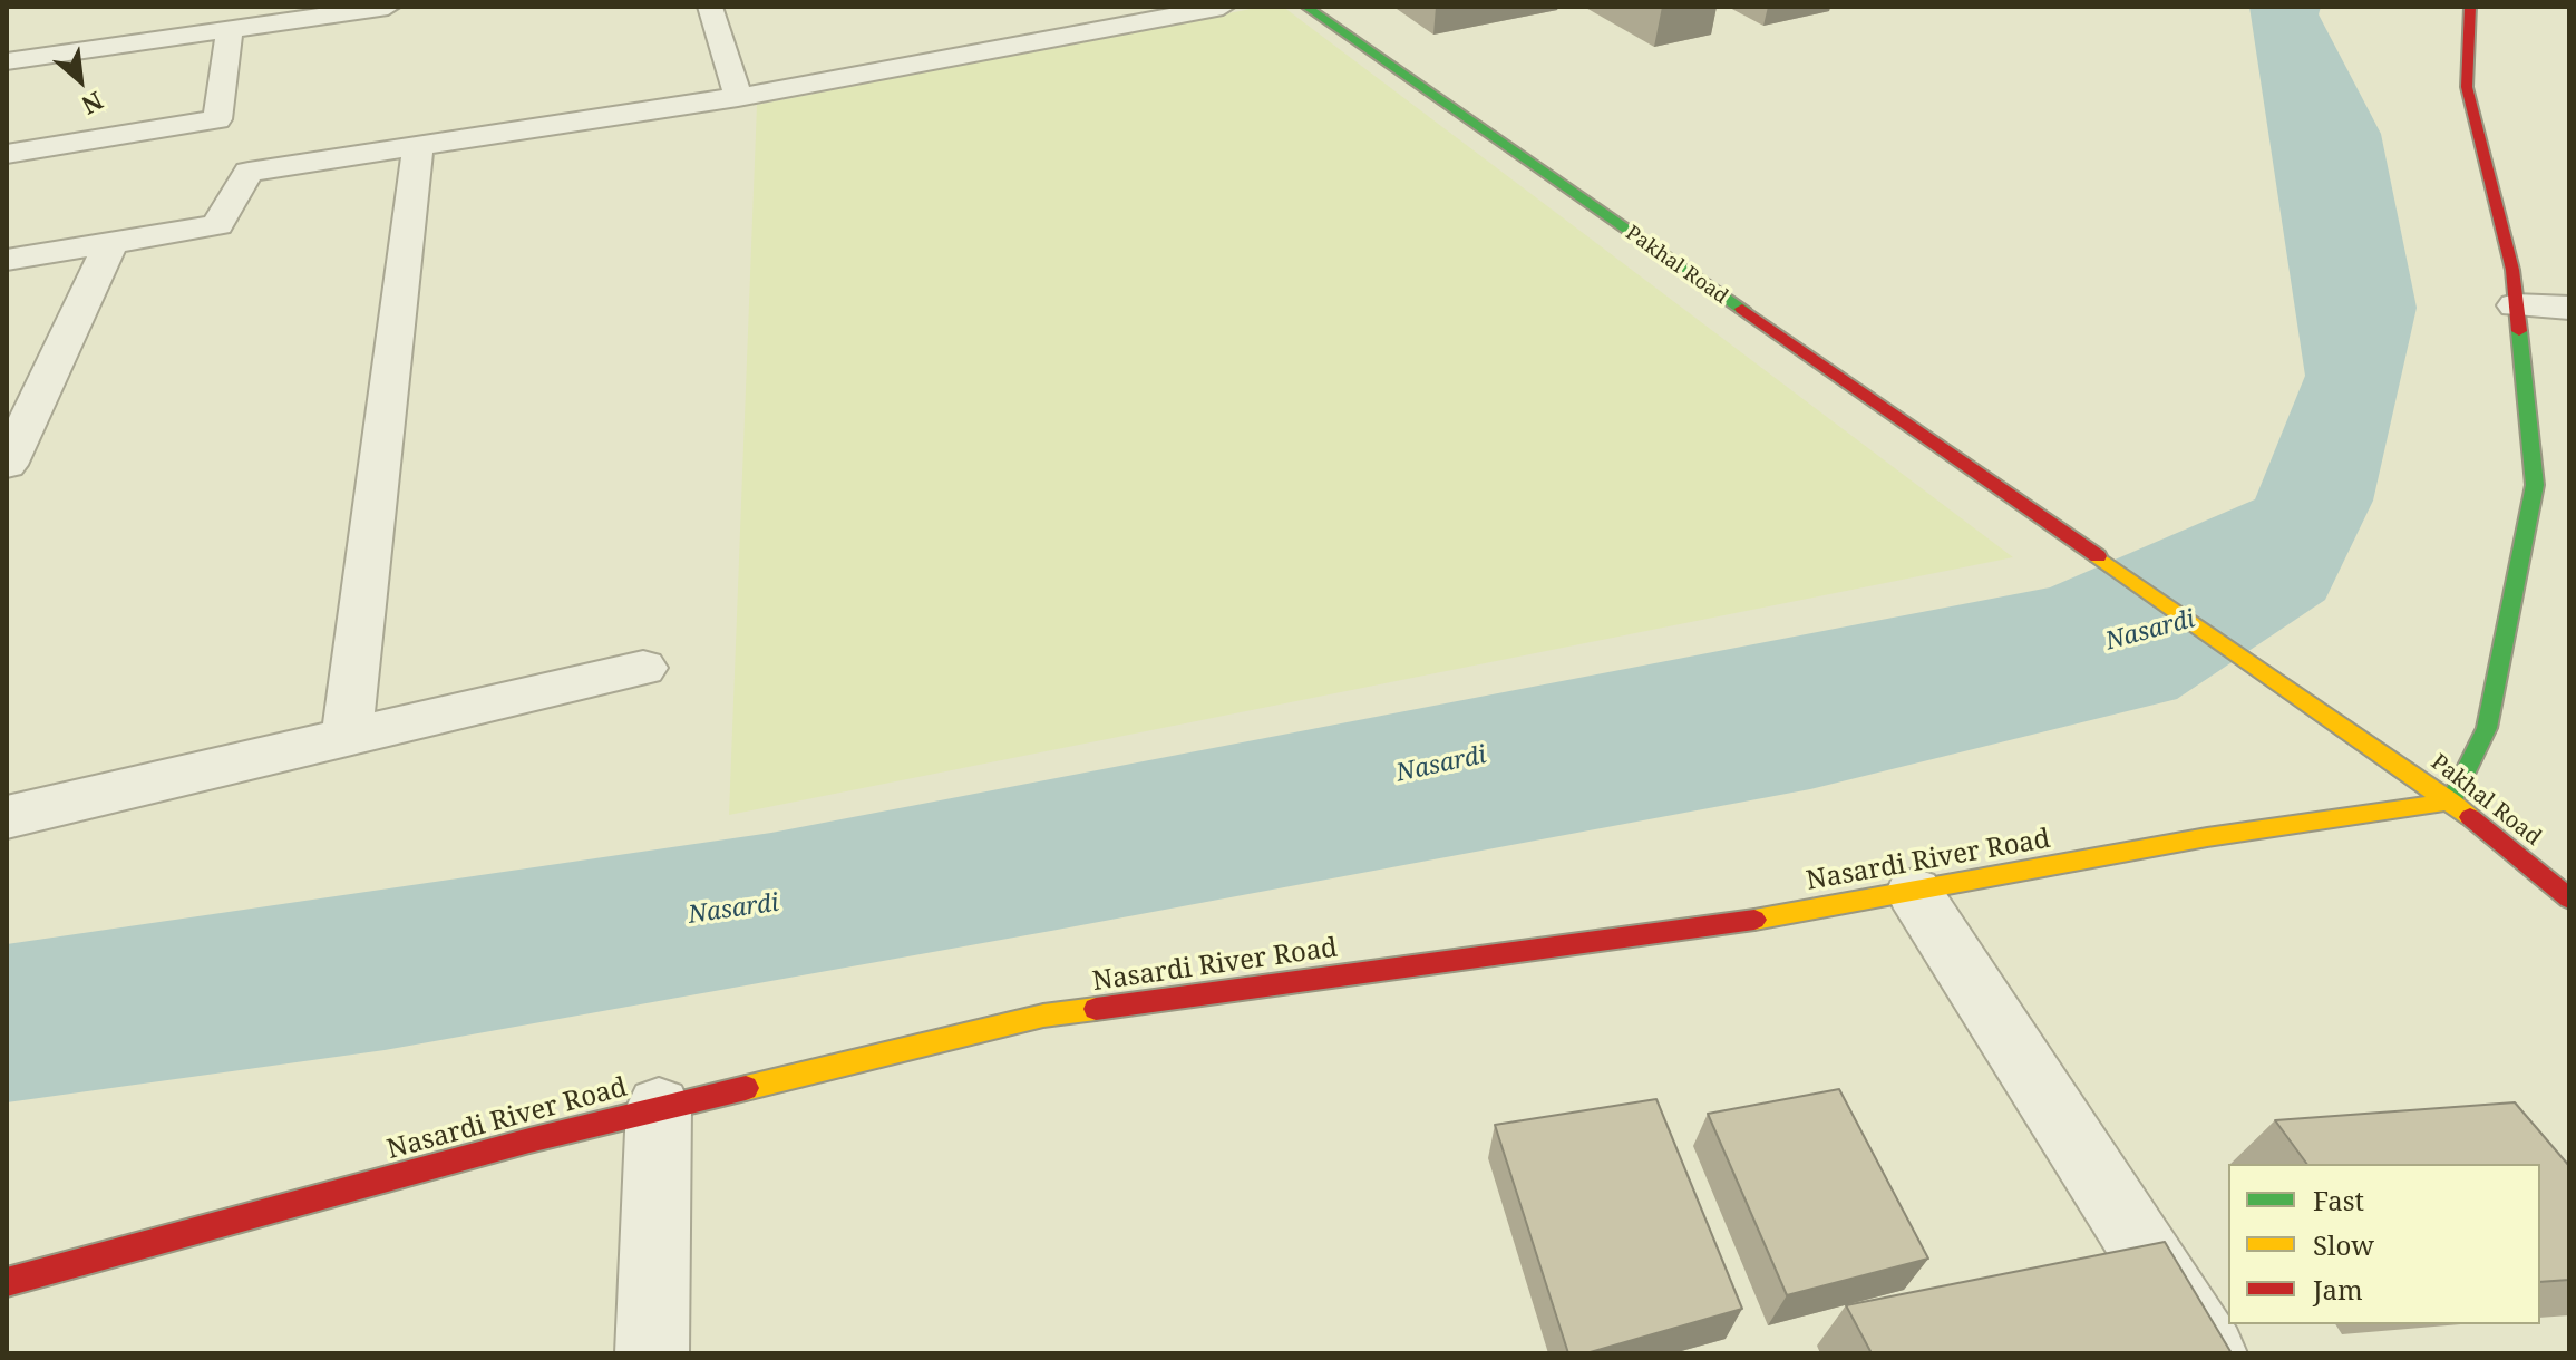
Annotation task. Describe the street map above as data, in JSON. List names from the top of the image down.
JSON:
{
  "streets": {
    "street": ["Pakhal Road", "Nasardi River Road"]
  },
  "crossings": [
    ["Pakhal Road", "Nasardi River Road"]
  ],
  "water": ["Nasardi"],
  "legend": ["Fast", "Slow", "Jam"],
  "north": "bottom right"
}
